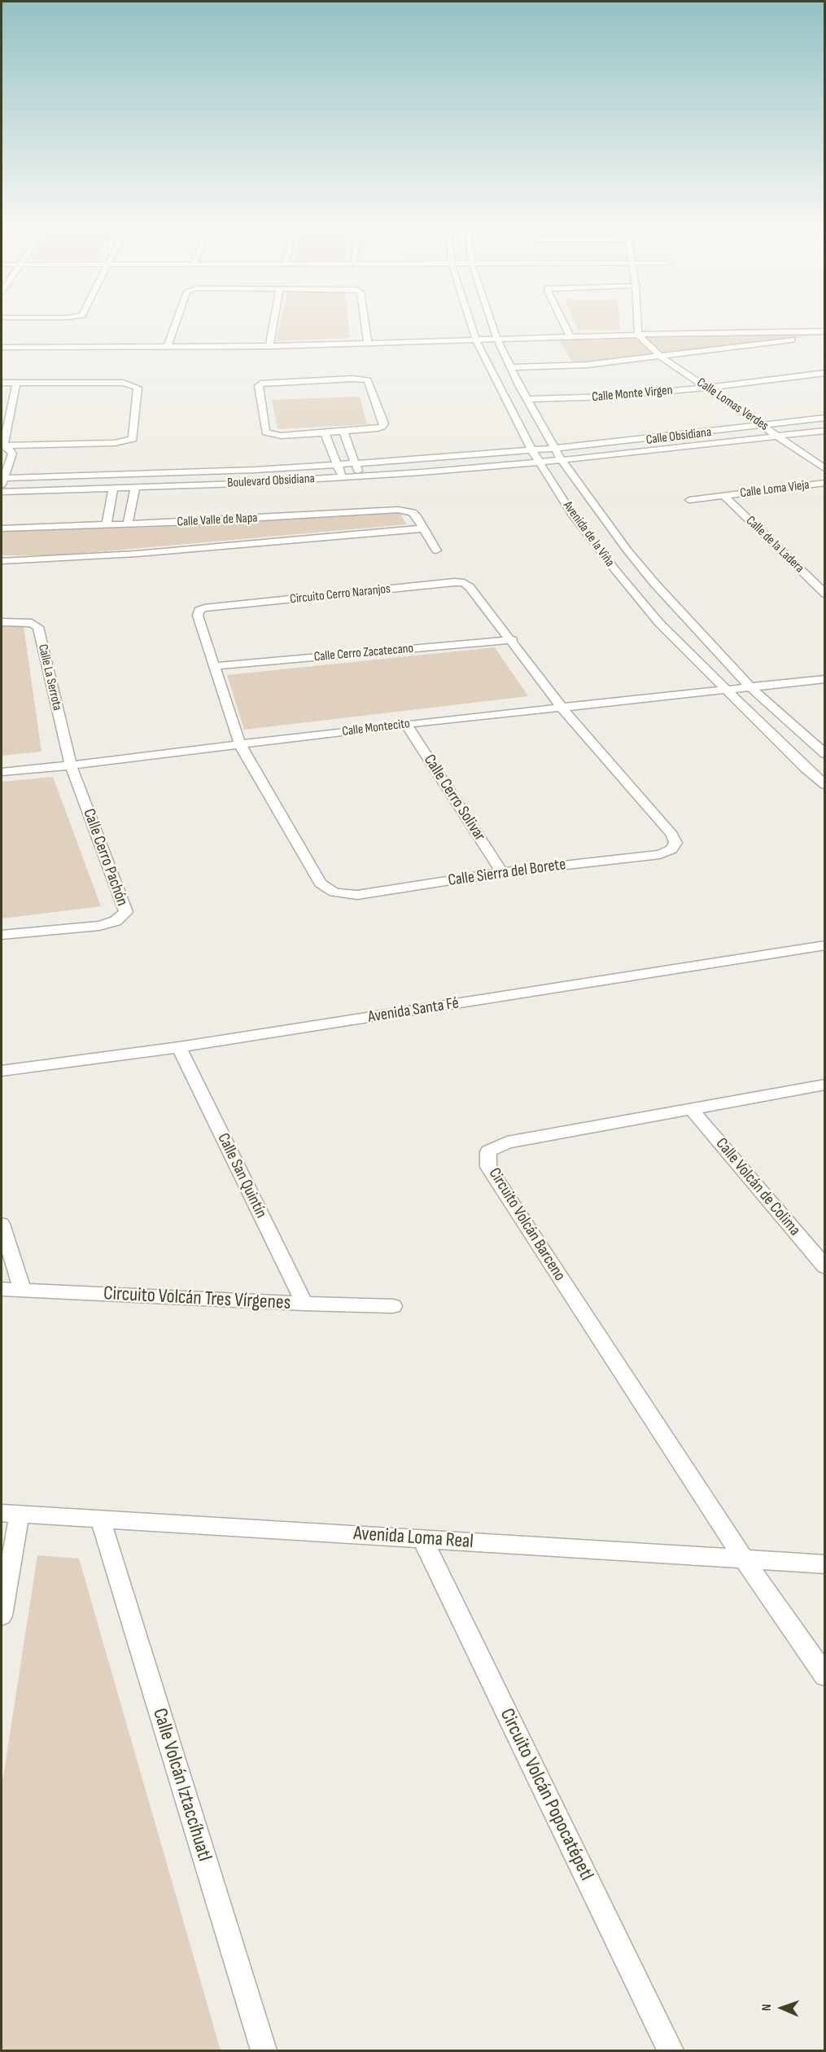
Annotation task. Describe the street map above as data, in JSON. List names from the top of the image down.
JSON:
{
  "streets": {
    "street": [
      "Calle Monte Virgen",
      "Calle Lomas Verdes",
      "Calle Obsidiana",
      "Boulevard Obsidiana",
      "Calle Loma Vieja",
      "Calle Valle de Napa",
      "Avenida de la Viña",
      "Calle de la Ladera",
      "Circuito Cerro Naranjos",
      "Calle Cerro Zacatecano",
      "Calle La Serrota",
      "Calle Montecito",
      "Calle Cerro Solivar",
      "Calle Cerro Pachón",
      "Calle Sierra del Borete",
      "Avenida Santa Fé",
      "Calle San Quintín",
      "Calle Volcán de Colima",
      "Circuito Volcán Barceno",
      "Circuito Volcán Tres Vírgenes",
      "Avenida Loma Real",
      "Calle Volcán Iztaccíhuatl",
      "Circuito Volcán Popocatépetl"
    ]
  },
  "crossings": [
    ["Calle Monte Virgen", "Calle Lomas Verdes"],
    ["Calle Monte Virgen", "Avenida de la Viña"],
    ["Calle Lomas Verdes", "Calle Obsidiana"],
    ["Calle Obsidiana", "Boulevard Obsidiana"],
    ["Calle Obsidiana", "Avenida de la Viña"],
    ["Boulevard Obsidiana", "Avenida de la Viña"],
    ["Calle Loma Vieja", "Calle de la Ladera"],
    ["Avenida de la Viña", "Calle Montecito"],
    ["Circuito Cerro Naranjos", "Calle Cerro Zacatecano"],
    ["Circuito Cerro Naranjos", "Calle Montecito"],
    ["Circuito Cerro Naranjos", "Calle Sierra del Borete"],
    ["Calle La Serrota", "Calle Montecito"],
    ["Calle La Serrota", "Calle Cerro Pachón"],
    ["Calle Montecito", "Calle Cerro Solivar"],
    ["Calle Montecito", "Calle Cerro Pachón"],
    ["Calle Montecito", "Calle Sierra del Borete"],
    ["Calle Cerro Solivar", "Calle Sierra del Borete"],
    ["Avenida Santa Fé", "Calle San Quintín"],
    ["Calle San Quintín", "Circuito Volcán Tres Vírgenes"],
    ["Calle Volcán de Colima", "Circuito Volcán Barceno"],
    ["Circuito Volcán Barceno", "Avenida Loma Real"],
    ["Avenida Loma Real", "Calle Volcán Iztaccíhuatl"],
    ["Avenida Loma Real", "Circuito Volcán Popocatépetl"]
  ],
  "north": "left"
}
